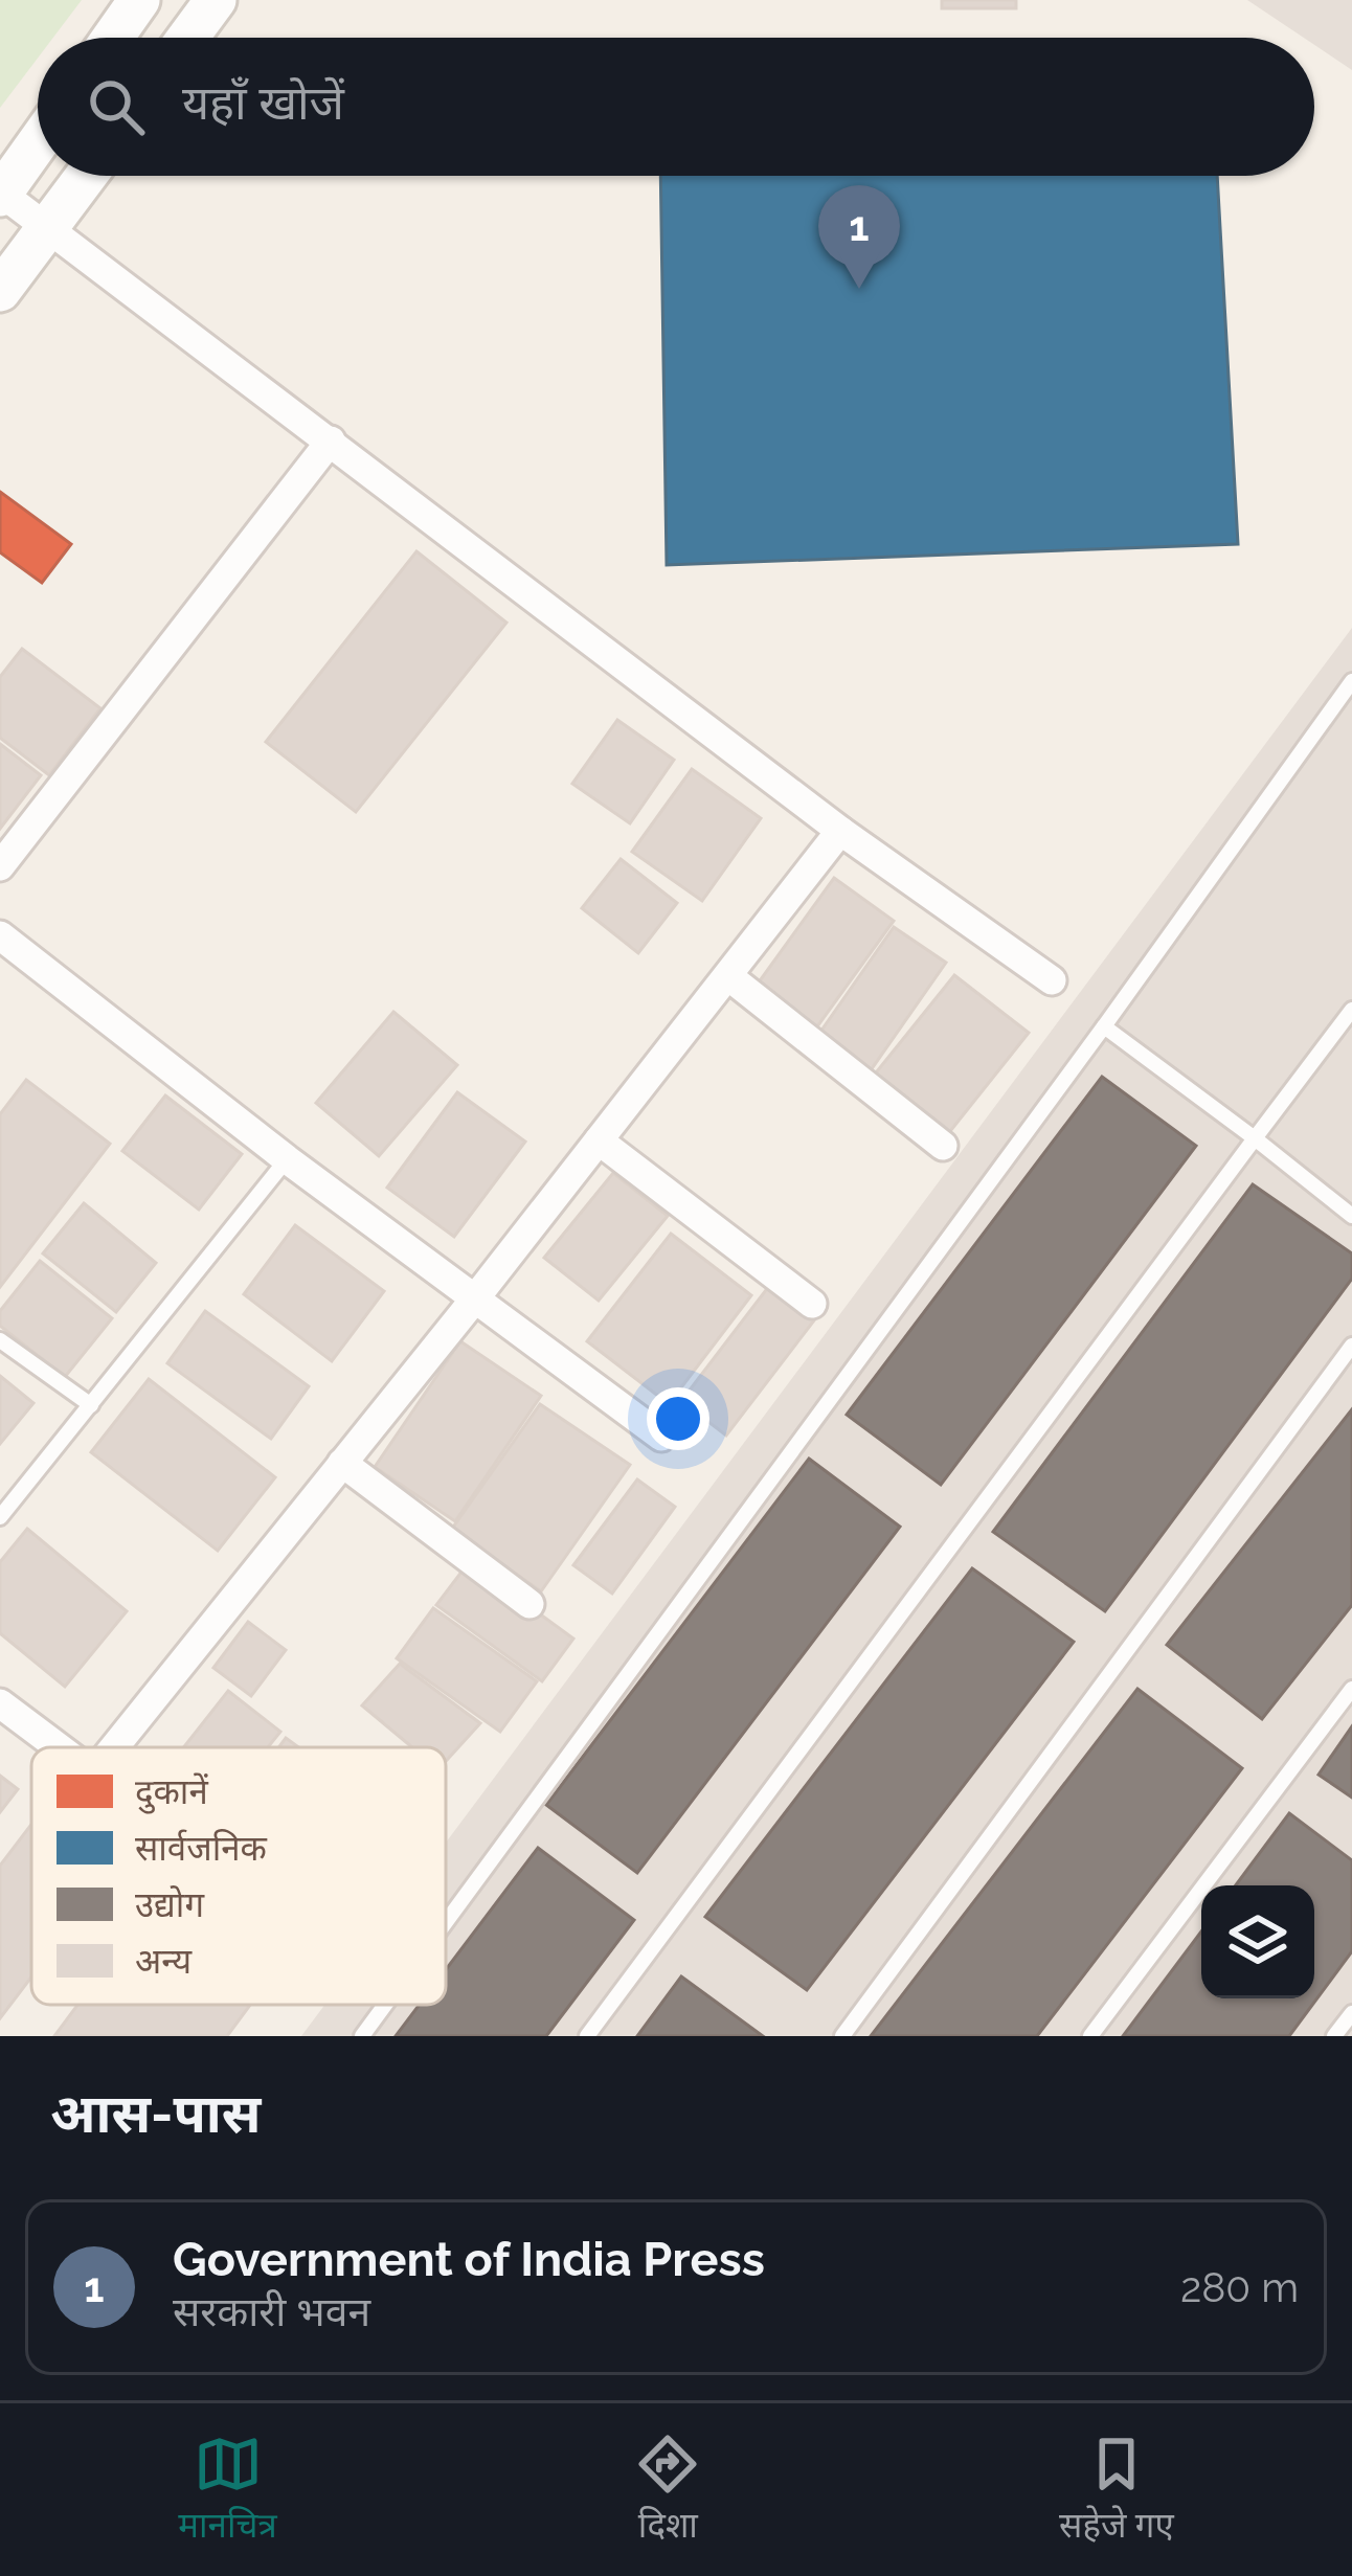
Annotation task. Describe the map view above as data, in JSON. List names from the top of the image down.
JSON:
{
  "legend": [
    "दुकानें",
    "सार्वजनिक",
    "उद्योग",
    "अन्य"
  ],
  "page": {
    "search": "यहाँ खोजें",
    "pins": "1",
    "heading": "आस-पास",
    "list": [
      {
        "mark": "1",
        "name": "Government of India Press",
        "note": "सरकारी भवन",
        "value": "280 m"
      }
    ],
    "nav": ["मानचित्र", "दिशा", "सहेजे गए"]
  }
}
